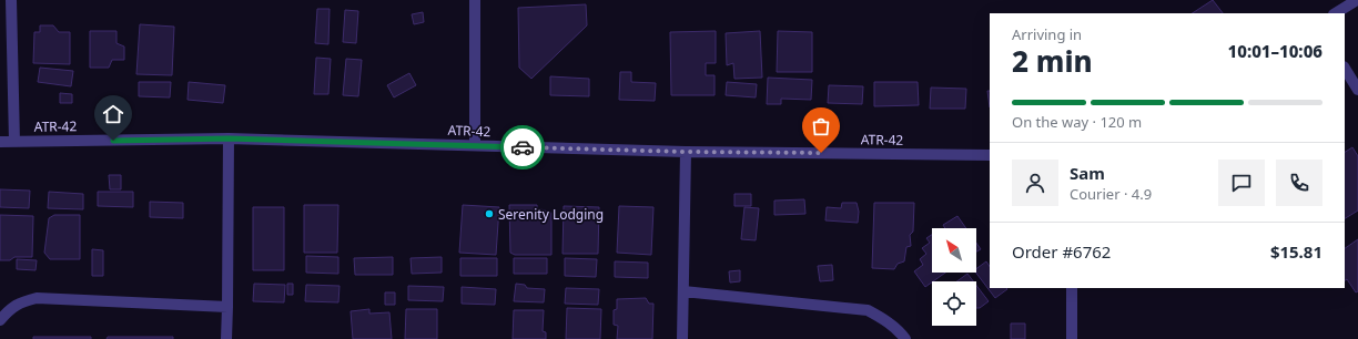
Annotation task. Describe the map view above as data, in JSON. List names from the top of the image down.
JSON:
{
  "streets": {
    "street": ["ATR-42"]
  },
  "places": ["Serenity Lodging"],
  "north": "top left",
  "page": {
    "heading": ["2 min", "Arriving in", "10:01–10:06"],
    "panel": [
      "Sam",
      "Courier · 4.9",
      "Order #6762",
      "$15.81"
    ],
    "bar": "On the way · 120 m"
  }
}
